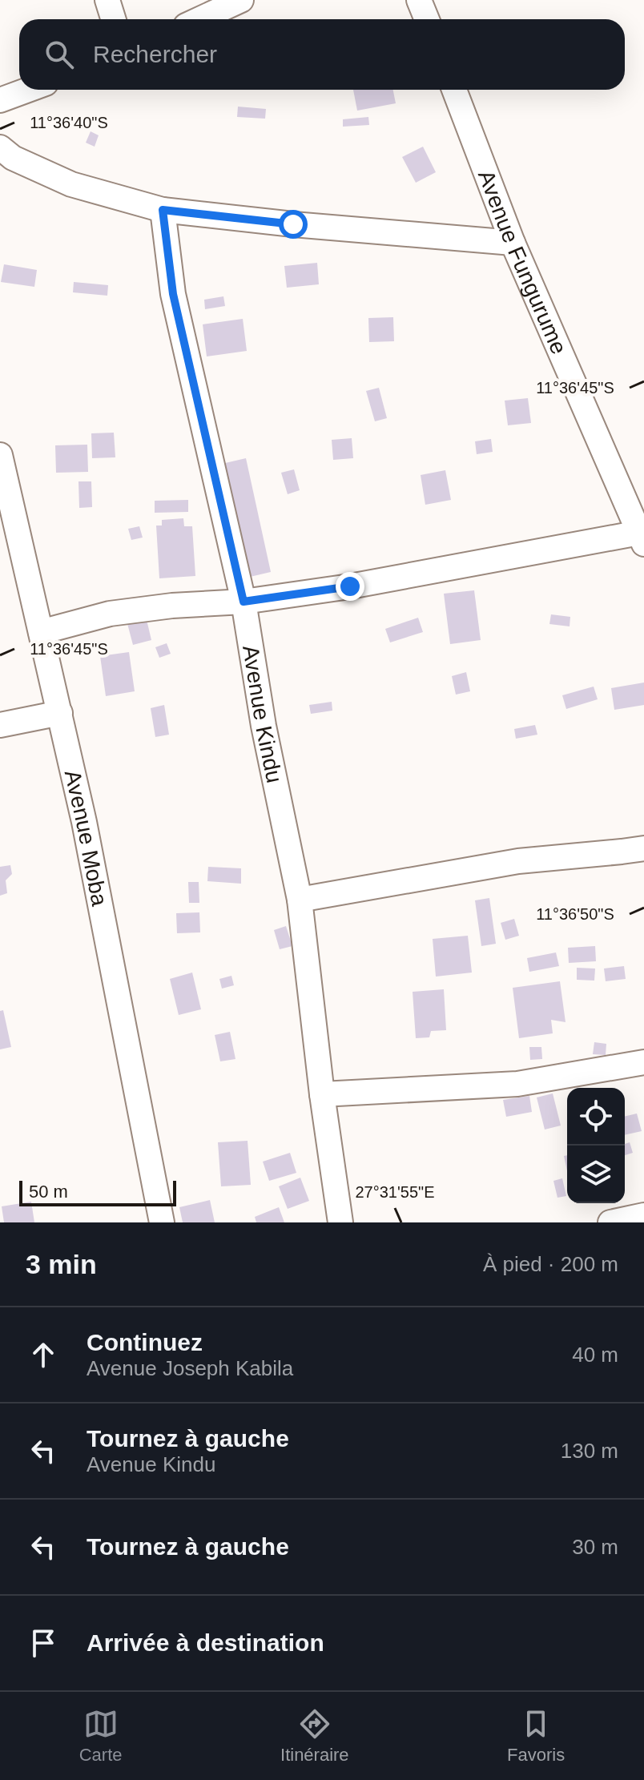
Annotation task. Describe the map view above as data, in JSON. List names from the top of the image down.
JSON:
{
  "streets": {
    "street": ["Avenue Fungurume", "Avenue Kindu", "Avenue Moba"]
  },
  "scale_bar": "50 m",
  "page": {
    "search": "Rechercher",
    "scale": "50 m",
    "heading": ["3 min", "À pied · 200 m"],
    "list": [
      ["Continuez", "Avenue Joseph Kabila", "40 m"],
      ["Tournez à gauche", "Avenue Kindu", "130 m"],
      ["Tournez à gauche", "30 m"],
      "Arrivée à destination"
    ],
    "nav": ["Carte", "Itinéraire", "Favoris"]
  },
  "coordinates": [
    "11°36'40\"S",
    "11°36'45\"S",
    "11°36'50\"S",
    "27°31'55\"E"
  ]
}
